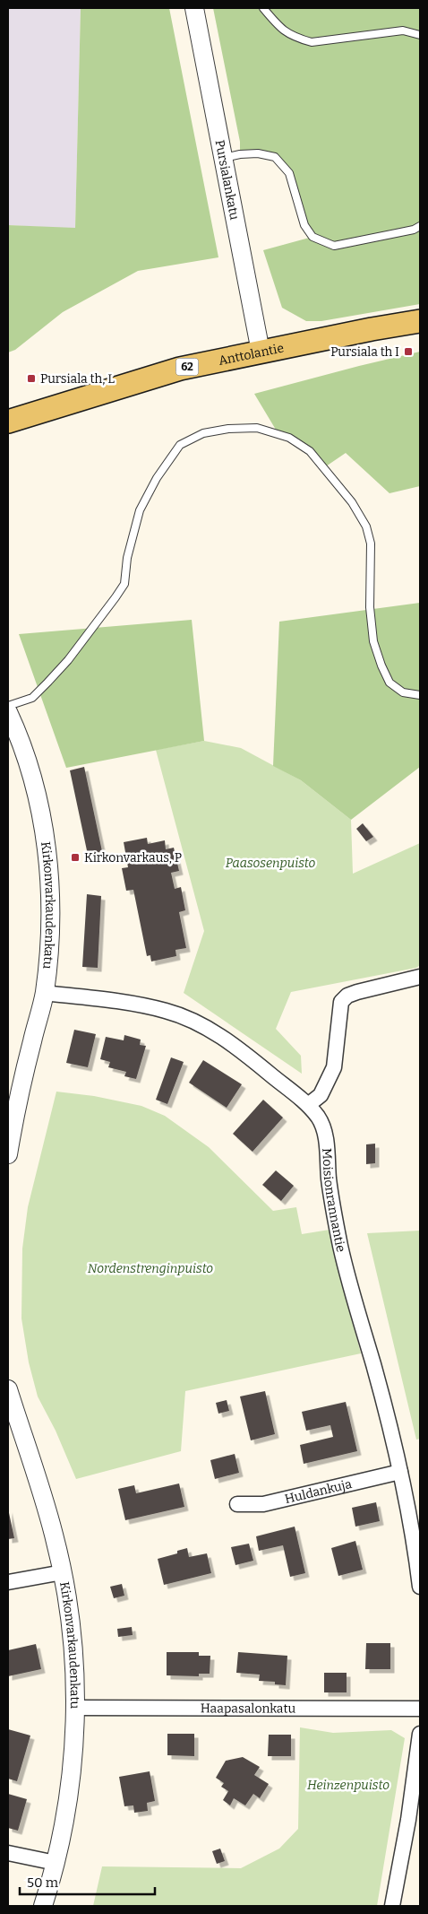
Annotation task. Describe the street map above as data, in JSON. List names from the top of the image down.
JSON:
{
  "streets": {
    "main road": ["Anttolantie", "62"],
    "street": [
      "Pursialankatu",
      "Kirkonvarkaudenkatu",
      "Moisionrannantie",
      "Huldankuja",
      "Haapasalonkatu"
    ]
  },
  "crossings": [
    ["Pursialankatu", "Anttolantie"],
    ["Kirkonvarkaudenkatu", "Moisionrannantie"],
    ["Kirkonvarkaudenkatu", "Haapasalonkatu"],
    ["Moisionrannantie", "Huldankuja"]
  ],
  "parks": ["Paasosenpuisto", "Nordenstrenginpuisto", "Heinzenpuisto"],
  "places": {
    "transit": ["Pursiala th I", "Pursiala th, L", "Kirkonvarkaus, P"]
  },
  "scale_bar": "50 m"
}
